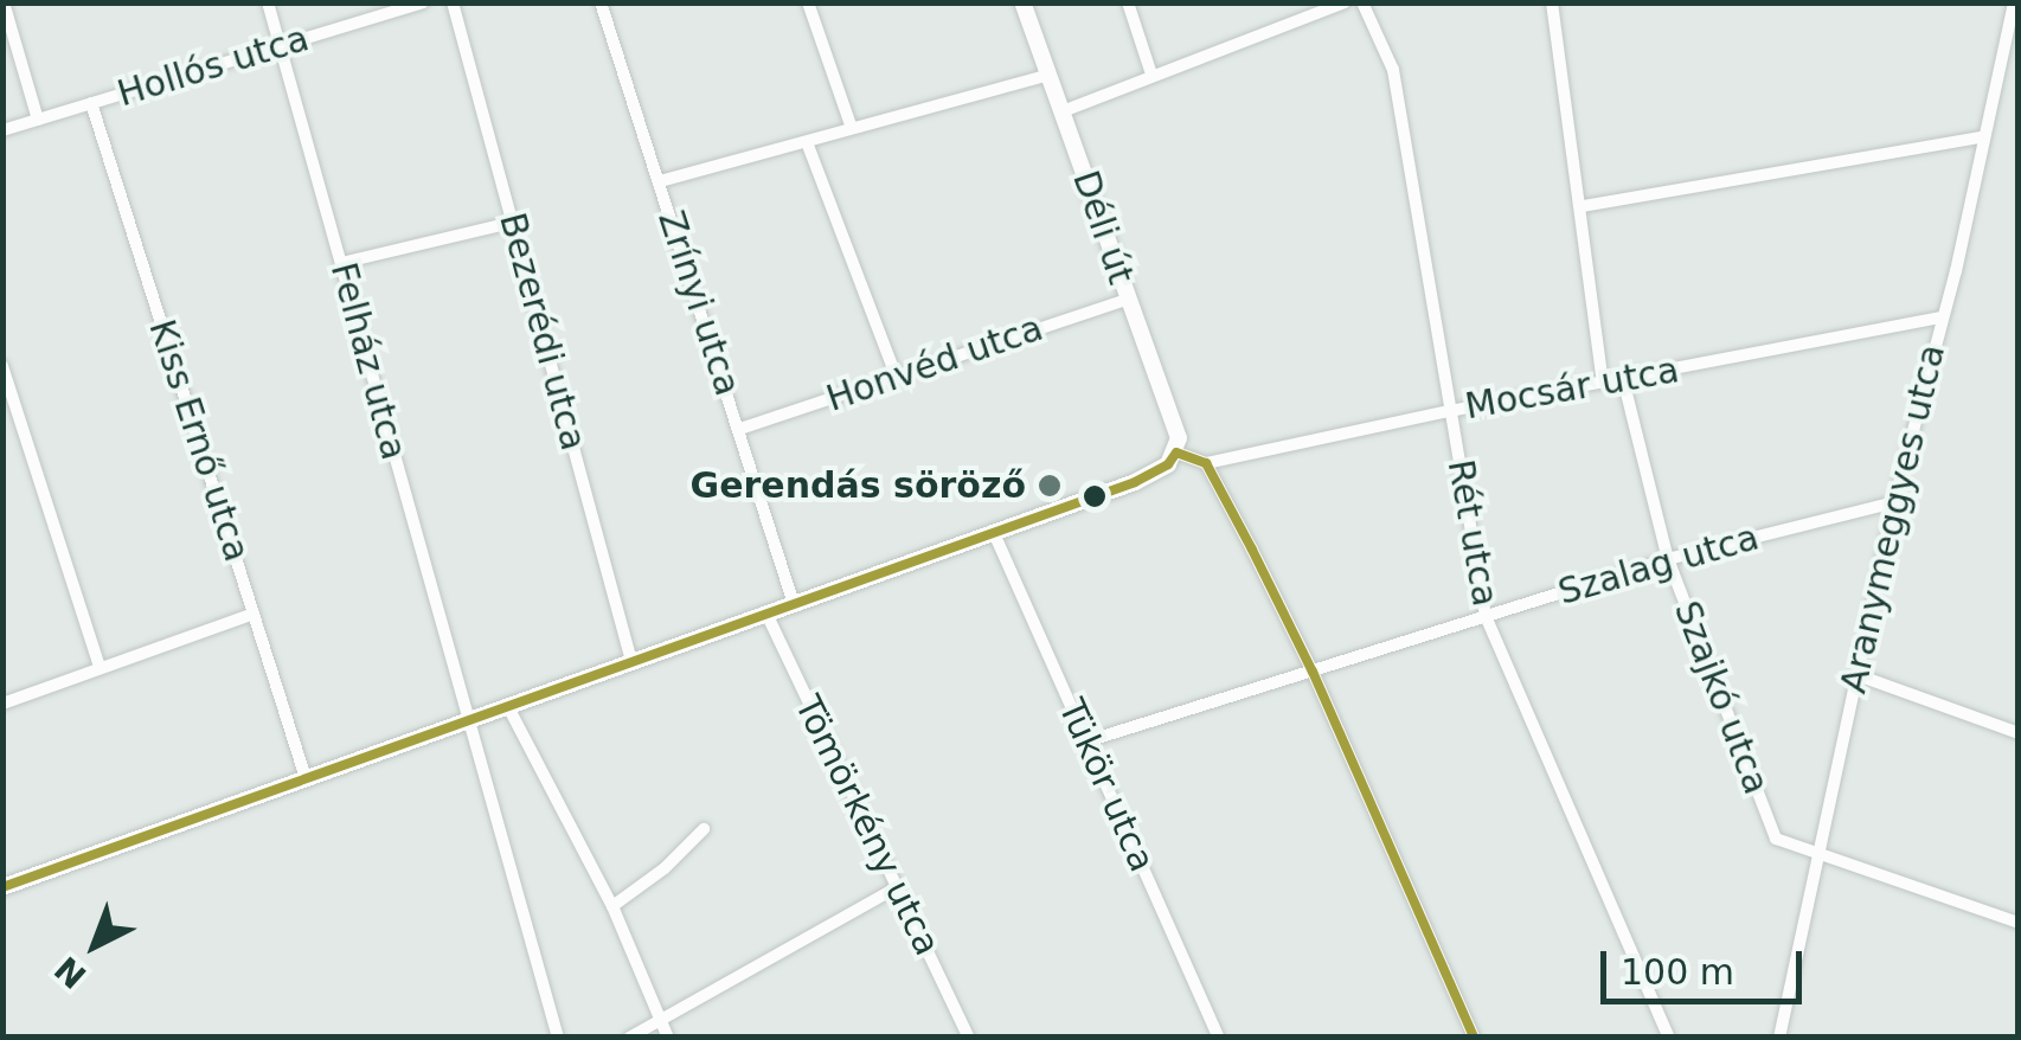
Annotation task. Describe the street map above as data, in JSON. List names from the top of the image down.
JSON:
{
  "streets": {
    "main road": ["Déli út"],
    "street": [
      "Hollós utca",
      "Zrínyi utca",
      "Bezerédi utca",
      "Felház utca",
      "Honvéd utca",
      "Mocsár utca",
      "Kiss Ernő utca",
      "Aranymeggyes utca",
      "Rét utca",
      "Szalag utca",
      "Szajkó utca",
      "Tükör utca",
      "Tömörkény utca"
    ]
  },
  "crossings": [
    ["Hollós utca", "Felház utca"],
    ["Hollós utca", "Kiss Ernő utca"],
    ["Déli út", "Honvéd utca"],
    ["Zrínyi utca", "Honvéd utca"],
    ["Mocsár utca", "Aranymeggyes utca"],
    ["Mocsár utca", "Rét utca"],
    ["Mocsár utca", "Szajkó utca"],
    ["Aranymeggyes utca", "Szalag utca"],
    ["Aranymeggyes utca", "Szajkó utca"],
    ["Rét utca", "Szalag utca"],
    ["Szalag utca", "Szajkó utca"],
    ["Szalag utca", "Tükör utca"]
  ],
  "places": ["Gerendás söröző"],
  "scale_bar": "100 m",
  "north": "bottom left"
}
